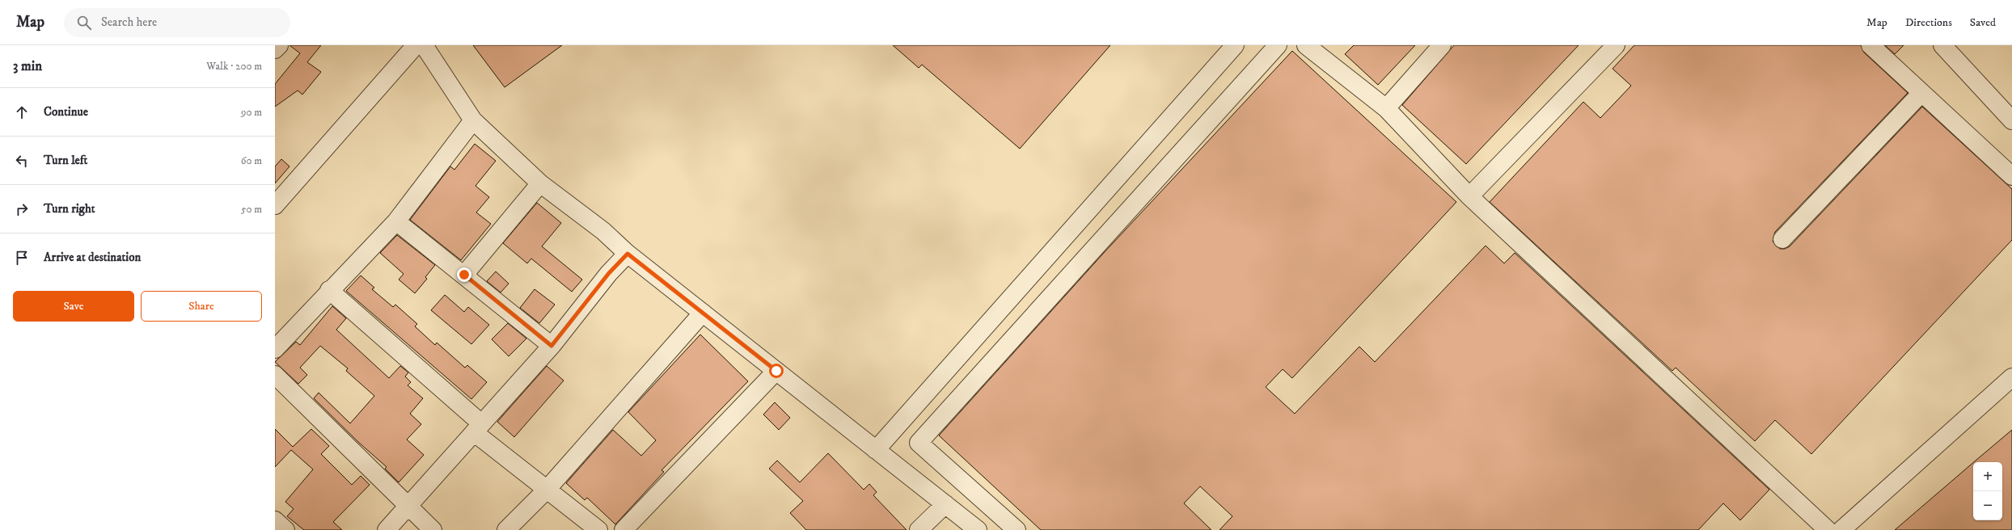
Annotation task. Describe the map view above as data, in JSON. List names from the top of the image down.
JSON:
{
  "page": {
    "header": "Map",
    "search": "Search here",
    "nav": ["Map", "Directions", "Saved"],
    "heading": ["3 min", "Walk · 200 m"],
    "list": [
      ["Continue", "90 m"],
      ["Turn left", "60 m"],
      ["Turn right", "50 m"],
      "Arrive at destination"
    ],
    "buttons": ["Save", "Share"],
    "map_buttons": ["+", "−"]
  }
}
